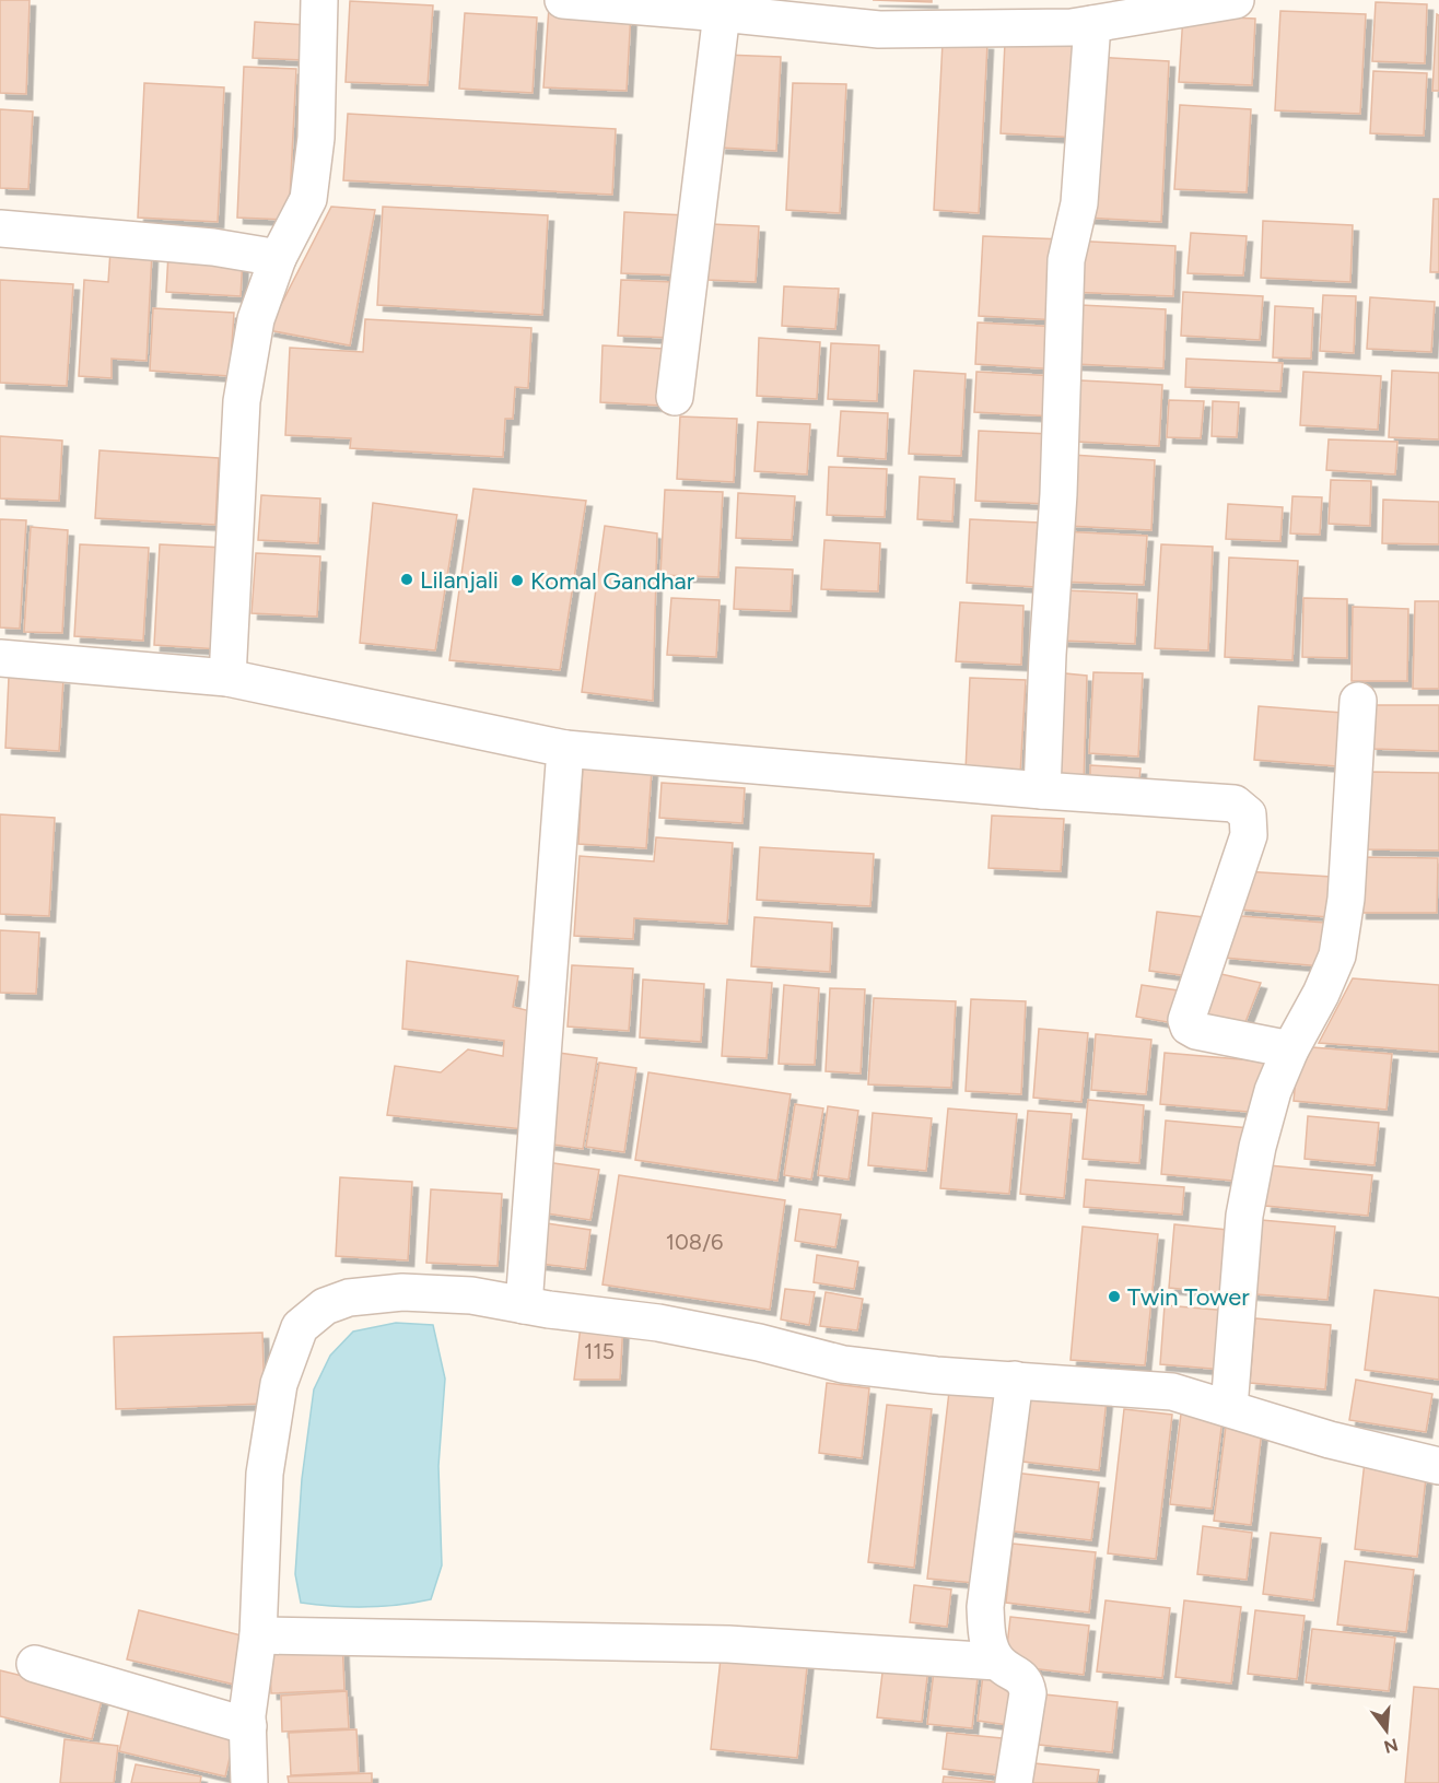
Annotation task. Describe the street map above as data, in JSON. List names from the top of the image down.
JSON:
{
  "places": ["Lilanjali", "Komal Gandhar", "Twin Tower"],
  "house_numbers": ["108/6", "115"],
  "north": "bottom"
}
